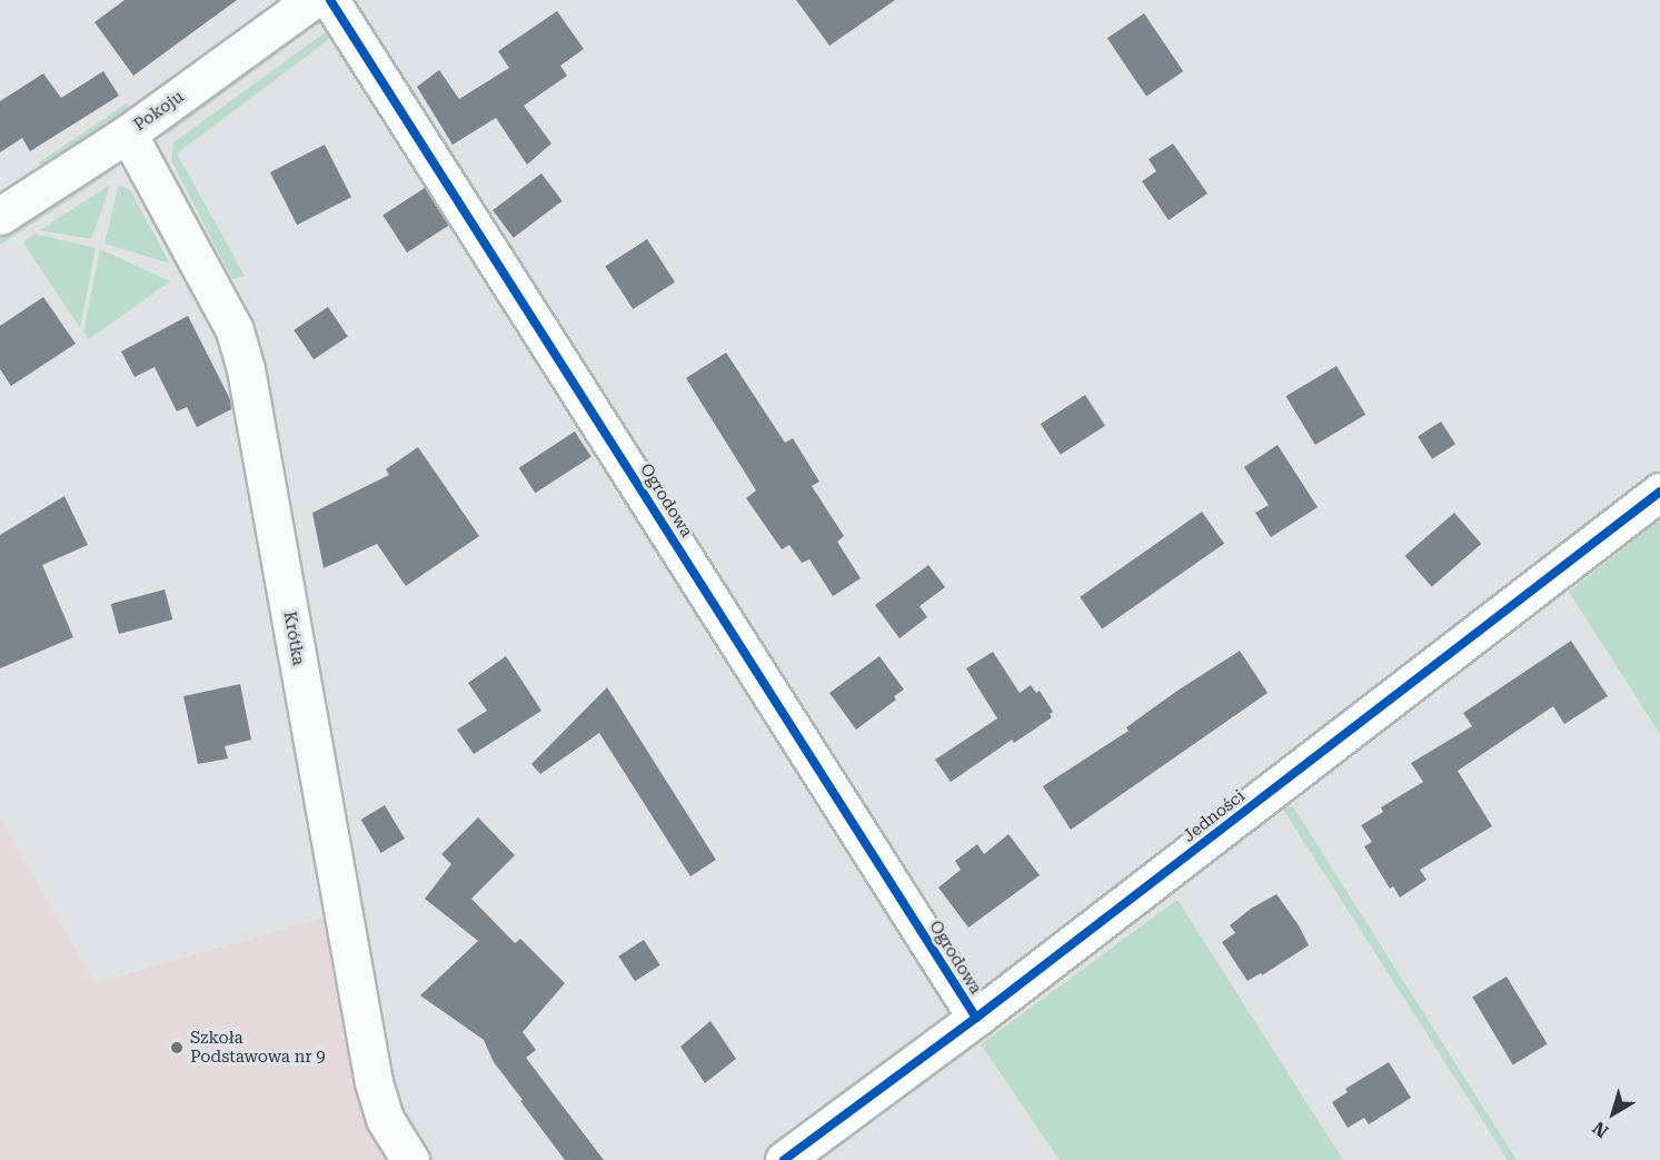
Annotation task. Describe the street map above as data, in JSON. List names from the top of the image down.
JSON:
{
  "streets": {
    "street": [
      "Pokoju",
      "Ogrodowa",
      "Krótka",
      "Jedności"
    ]
  },
  "crossings": [
    ["Pokoju", "Krótka"],
    ["Ogrodowa", "Jedności"]
  ],
  "places": ["Szkoła Podstawowa nr 9"],
  "north": "bottom left"
}
